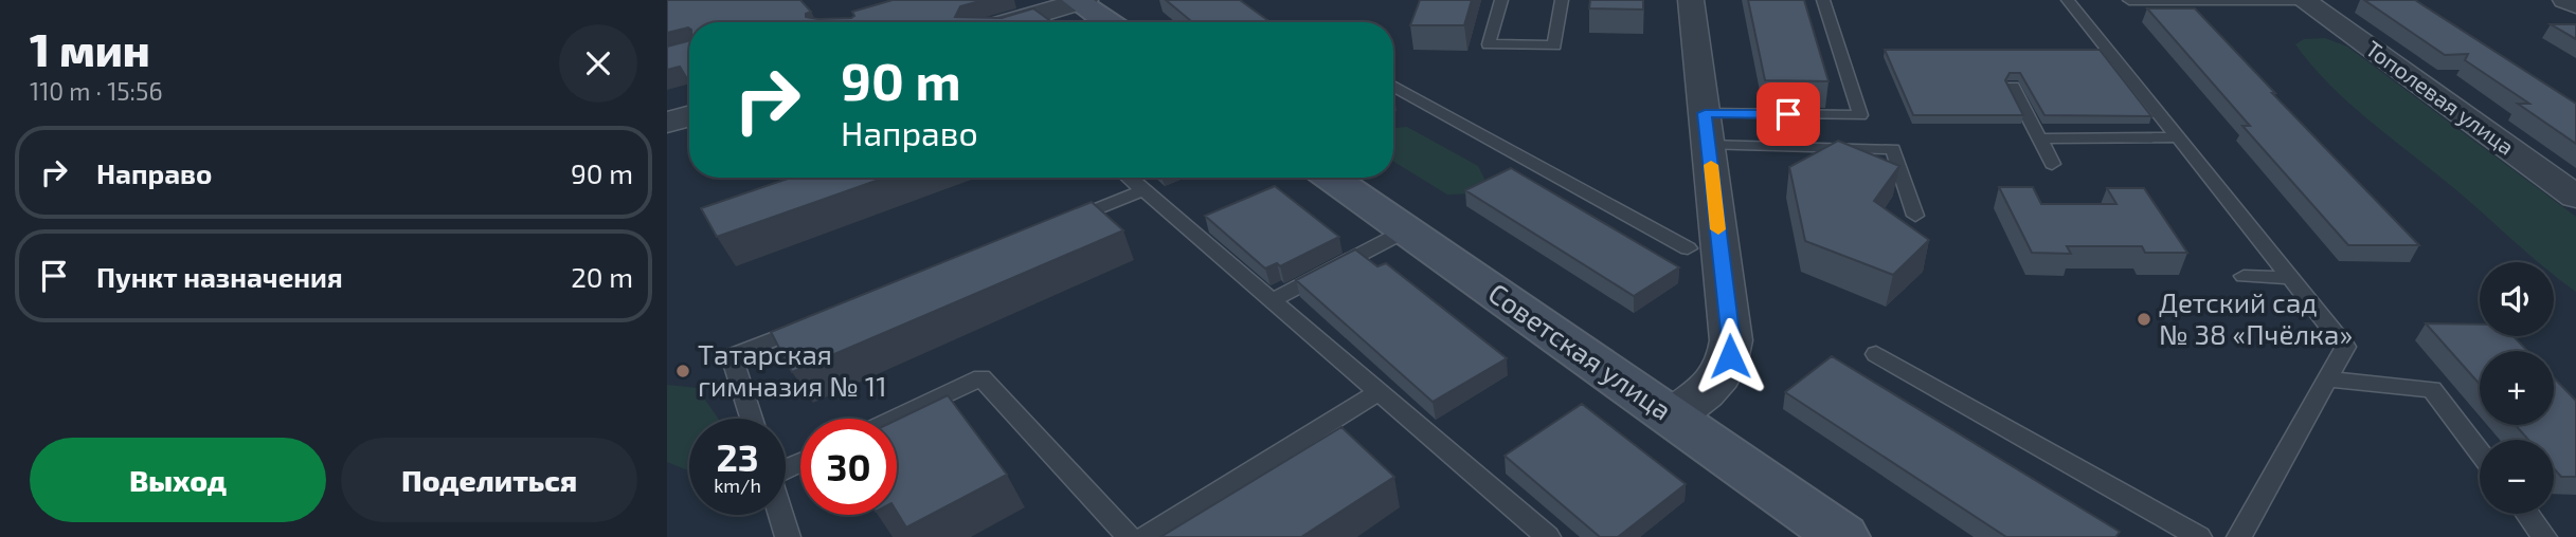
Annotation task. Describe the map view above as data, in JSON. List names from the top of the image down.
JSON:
{
  "streets": {
    "street": ["Тополевая улица", "Советская улица"]
  },
  "places": ["Детский сад № 38 «Пчёлка»", "Татарская гимназия № 11"],
  "page": {
    "heading": ["1 мин", "110 m · 15:56"],
    "turn": ["90 m", "Направо"],
    "list": [
      {
        "name": "Направо",
        "value": "90 m"
      },
      {
        "name": "Пункт назначения",
        "value": "20 m"
      }
    ],
    "map_buttons": ["+", "−"],
    "speed": "23 km/h",
    "limit": "30",
    "buttons": ["Выход", "Поделиться"]
  }
}
